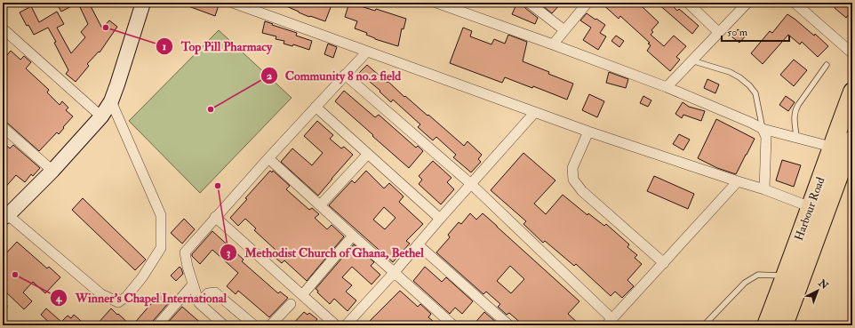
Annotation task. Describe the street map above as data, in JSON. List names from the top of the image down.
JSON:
{
  "streets": {
    "highway": ["Harbour Road"]
  },
  "places": [
    "Top Pill Pharmacy",
    "Community 8 no.2 field",
    "Methodist Church of Ghana, Bethel",
    "Winner's Chapel International"
  ],
  "scale_bar": "50 m",
  "north": "top right"
}
